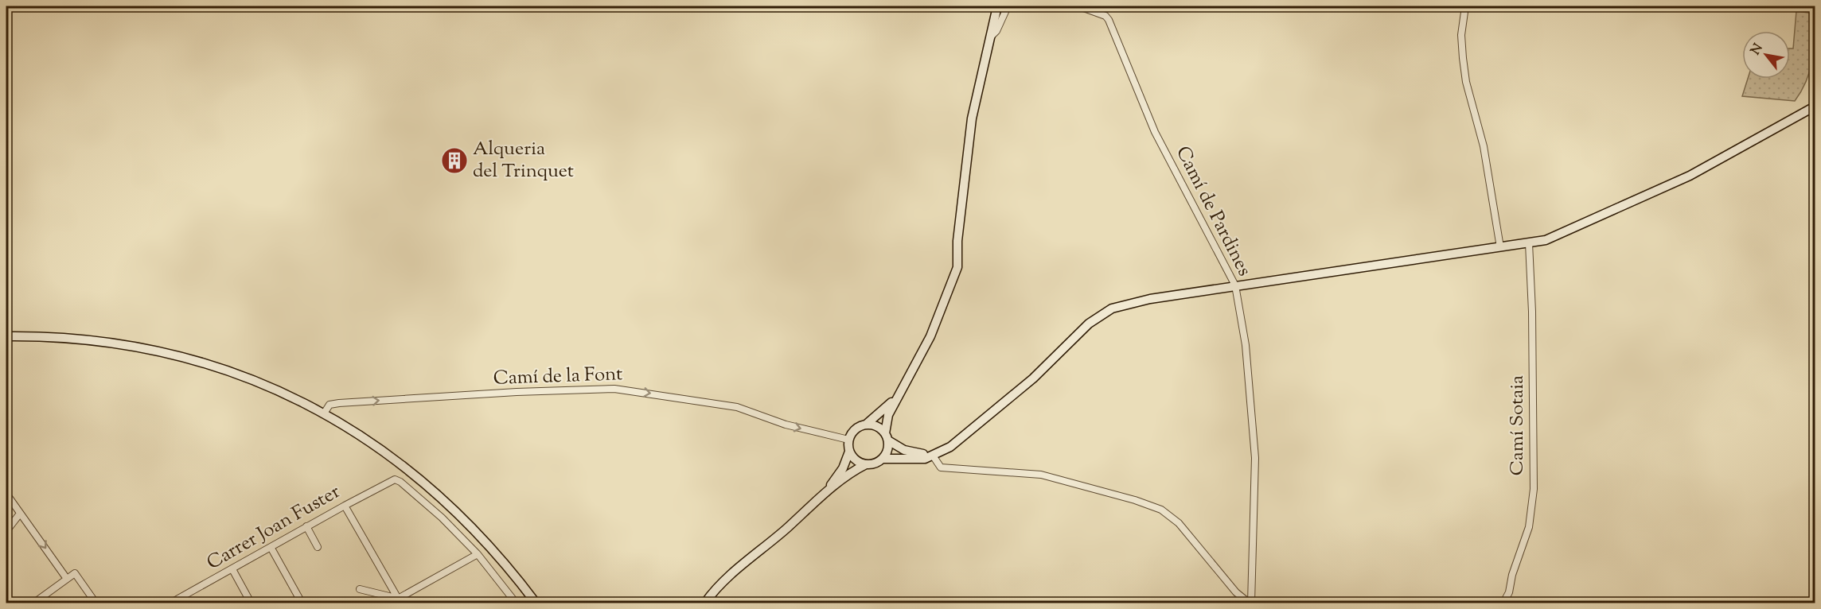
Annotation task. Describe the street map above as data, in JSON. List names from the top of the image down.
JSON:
{
  "streets": {
    "street": [
      "Camí de Pardines",
      "Camí de la Font",
      "Camí Sotaia",
      "Carrer Joan Fuster"
    ]
  },
  "one_way": ["Camí de la Font"],
  "places": {
    "building": ["Alqueria del Trinquet"]
  },
  "north": "top left"
}
